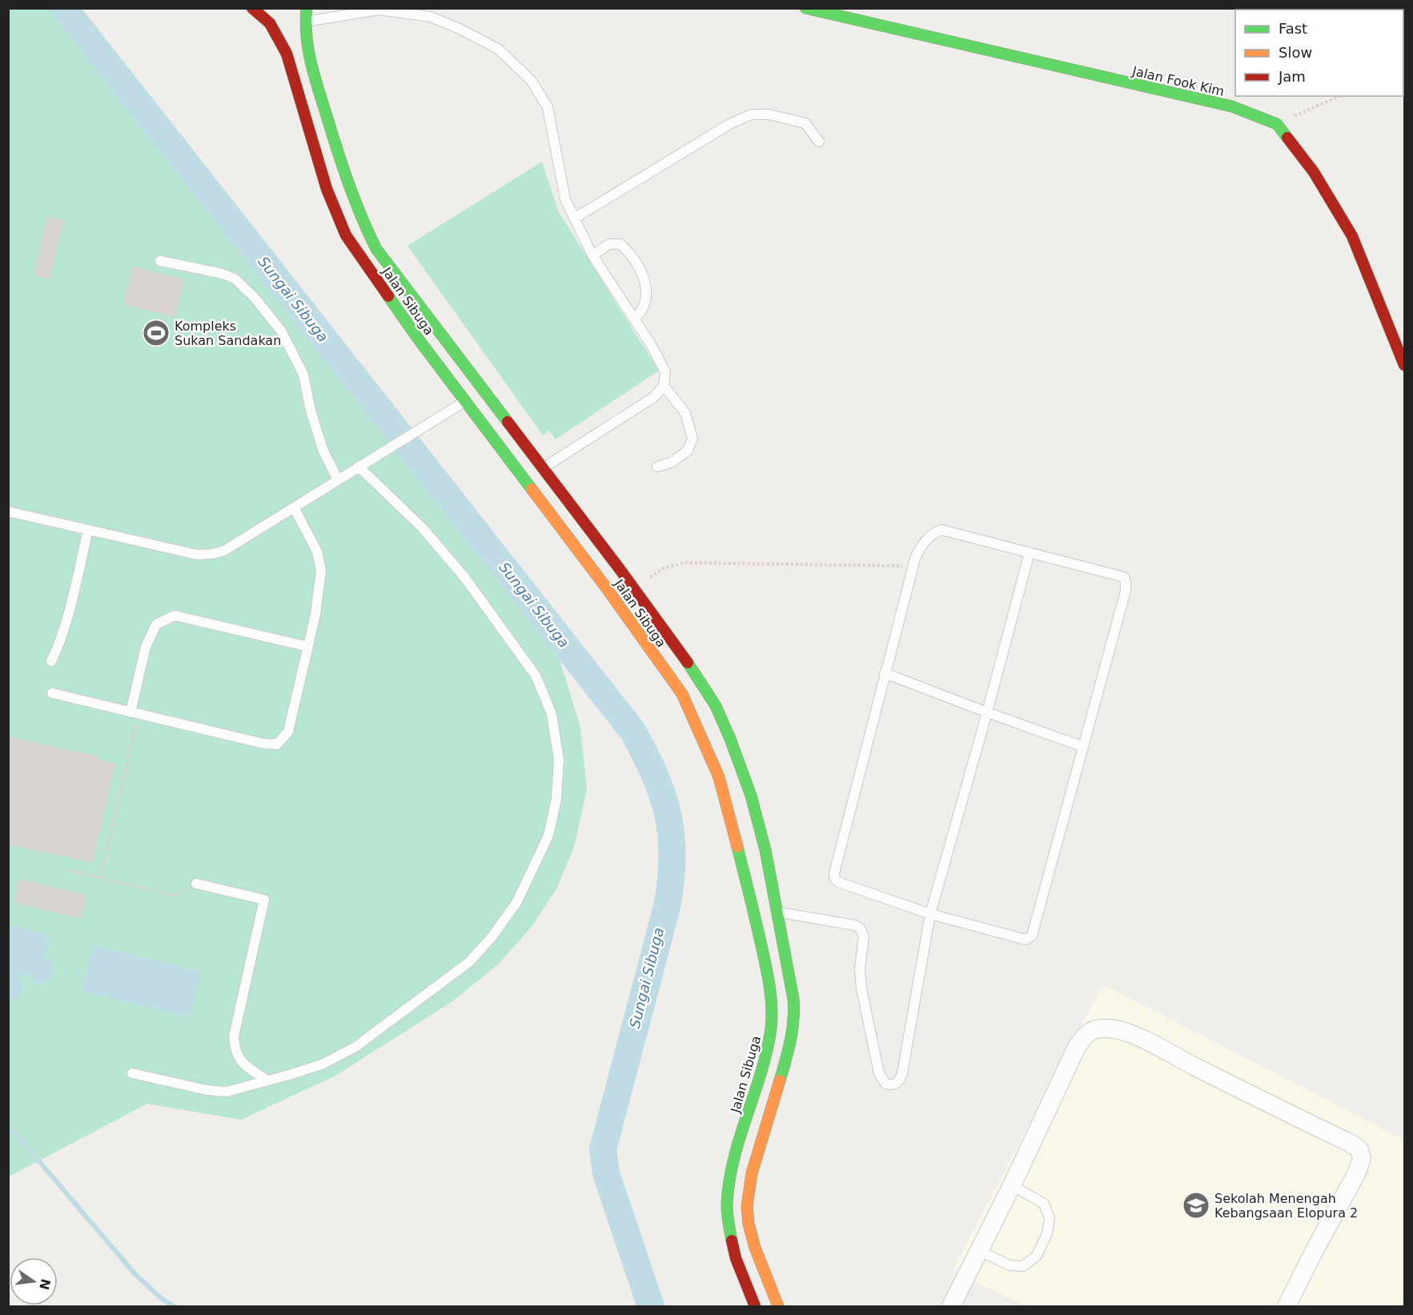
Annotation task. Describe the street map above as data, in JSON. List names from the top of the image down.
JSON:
{
  "streets": {
    "main road": ["Jalan Fook Kim", "Jalan Sibuga"]
  },
  "water": ["Sungai Sibuga"],
  "places": {
    "sports": ["Kompleks Sukan Sandakan"],
    "school or university": ["Sekolah Menengah Kebangsaan Elopura 2"]
  },
  "legend": ["Fast", "Slow", "Jam"],
  "north": "right"
}
